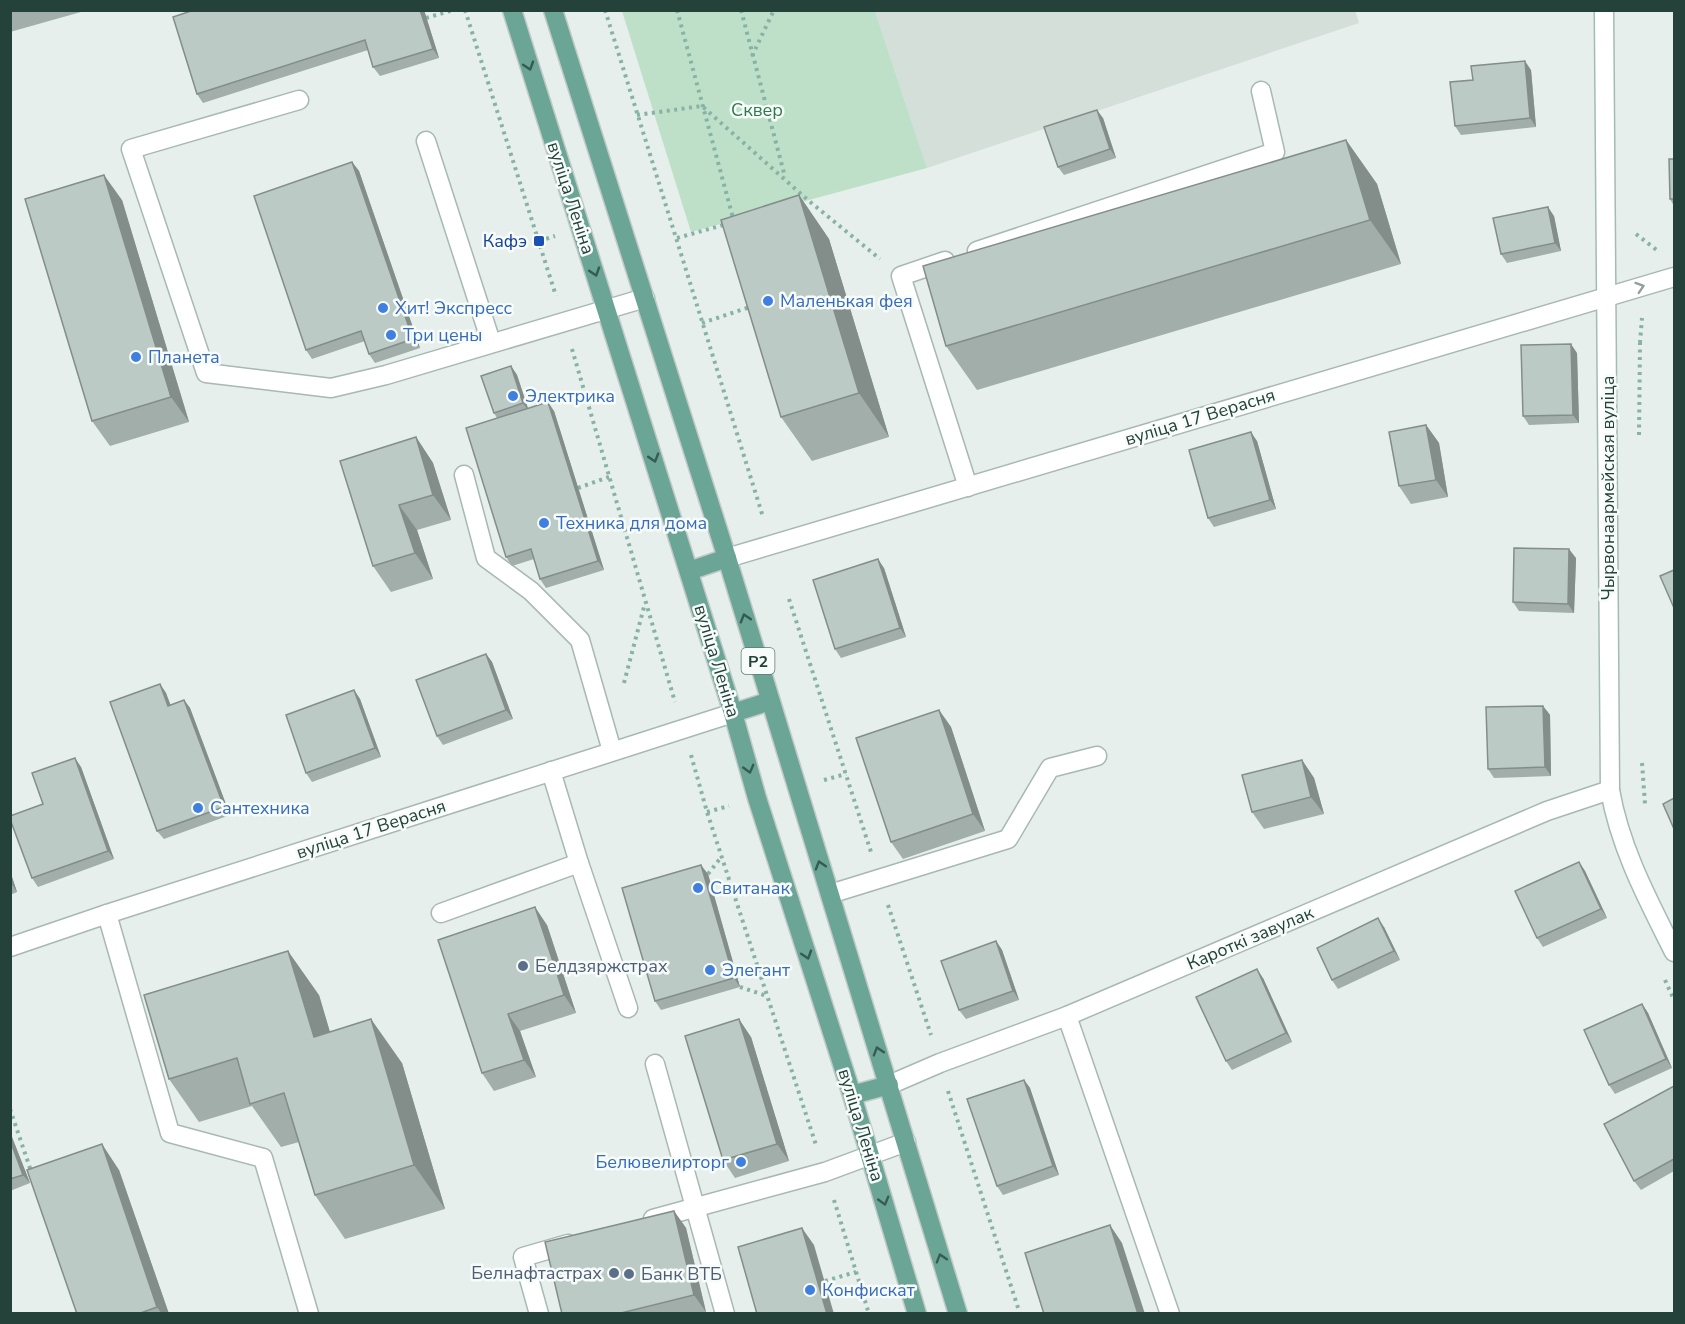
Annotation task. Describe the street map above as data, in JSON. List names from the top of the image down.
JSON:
{
  "streets": {
    "main road": ["вуліца Леніна", "Р2"],
    "street": ["вуліца 17 Верасня", "Чырвонаармейская вуліца", "Кароткі завулак"]
  },
  "crossings": [
    ["вуліца Леніна", "вуліца 17 Верасня"],
    ["вуліца 17 Верасня", "Чырвонаармейская вуліца"],
    ["вуліца 17 Верасня", "Р2"],
    ["Чырвонаармейская вуліца", "Кароткі завулак"],
    ["Р2", "Кароткі завулак"]
  ],
  "parks": ["Сквер"],
  "places": {
    "transit": ["Кафэ"],
    "other": [
      "Маленькая фея",
      "Хит! Экспресс",
      "Три цены",
      "Планета",
      "Электрика",
      "Техника для дома",
      "Сантехника",
      "Свитанак",
      "Белдзяржстрах",
      "Элегант",
      "Белювелирторг",
      "Белнафтастрах",
      "Банк ВТБ",
      "Конфискат"
    ]
  }
}
